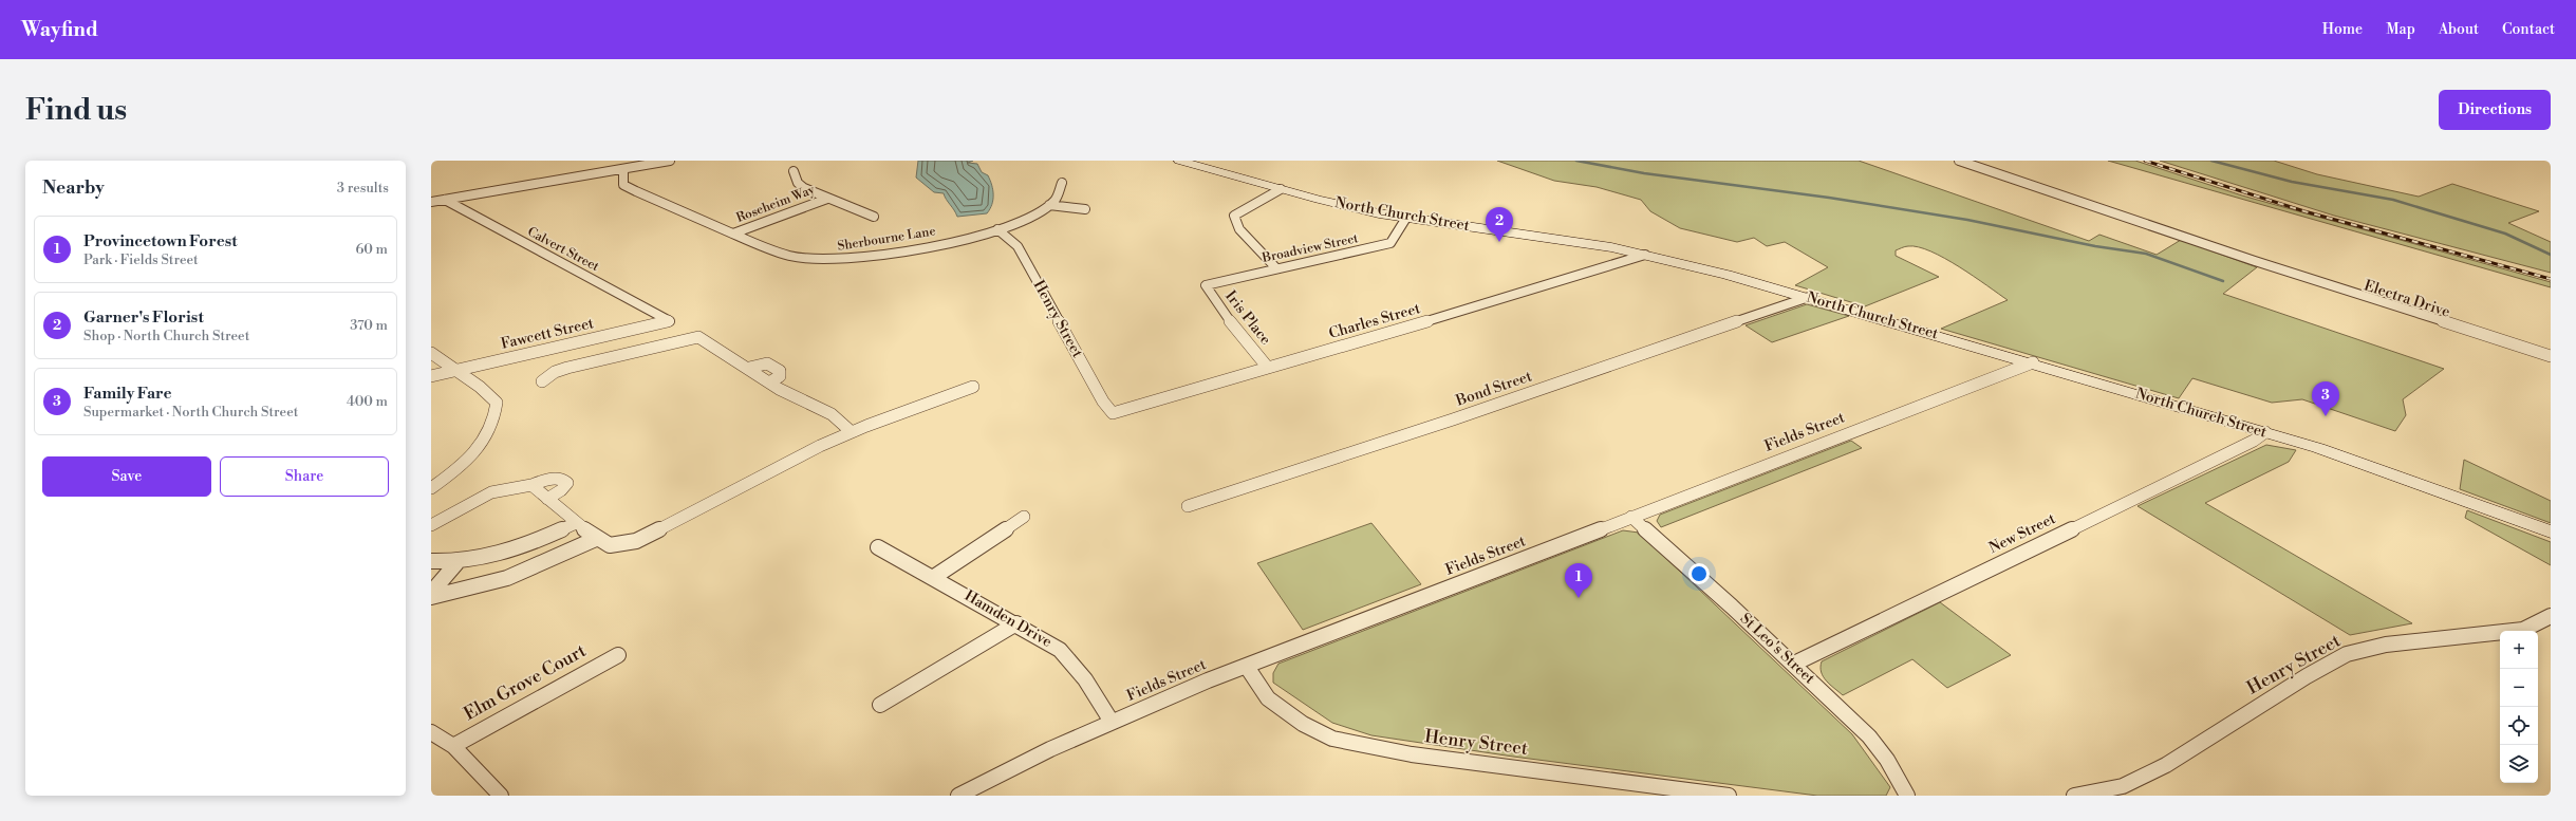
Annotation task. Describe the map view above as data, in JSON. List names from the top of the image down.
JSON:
{
  "streets": {
    "main road": ["North Church Street"],
    "street": [
      "Roseheim Way",
      "Sherbourne Lane",
      "Broadview Street",
      "Calvert Street",
      "Electra Drive",
      "Iris Place",
      "Henry Street",
      "Charles Street",
      "Fawcett Street",
      "Bond Street",
      "Fields Street",
      "New Street",
      "Hamden Drive",
      "St Leo's Street",
      "Elm Grove Court"
    ]
  },
  "crossings": [
    ["Roseheim Way", "Sherbourne Lane"],
    ["North Church Street", "Broadview Street"],
    ["North Church Street", "Charles Street"],
    ["North Church Street", "Bond Street"],
    ["North Church Street", "Fields Street"],
    ["North Church Street", "New Street"],
    ["Sherbourne Lane", "Henry Street"],
    ["Broadview Street", "Iris Place"],
    ["Calvert Street", "Fawcett Street"],
    ["Iris Place", "Charles Street"],
    ["Henry Street", "Charles Street"],
    ["Henry Street", "Fields Street"],
    ["Fields Street", "Hamden Drive"],
    ["Fields Street", "St Leo's Street"],
    ["New Street", "St Leo's Street"]
  ],
  "page": {
    "header": "Wayfind",
    "nav": [
      "Home",
      "Map",
      "About",
      "Contact"
    ],
    "buttons": [
      "Directions",
      ["Save", "Share"]
    ],
    "title": "Find us",
    "heading": ["Nearby", "3 results"],
    "pins": ["2", "3", "1"],
    "list": [
      {
        "mark": "1",
        "name": "Provincetown Forest",
        "note": "Park · Fields Street",
        "value": "60 m"
      },
      {
        "mark": "2",
        "name": "Garner's Florist",
        "note": "Shop · North Church Street",
        "value": "370 m"
      },
      {
        "mark": "3",
        "name": "Family Fare",
        "note": "Supermarket · North Church Street",
        "value": "400 m"
      }
    ],
    "map_buttons": ["+", "−"]
  }
}
